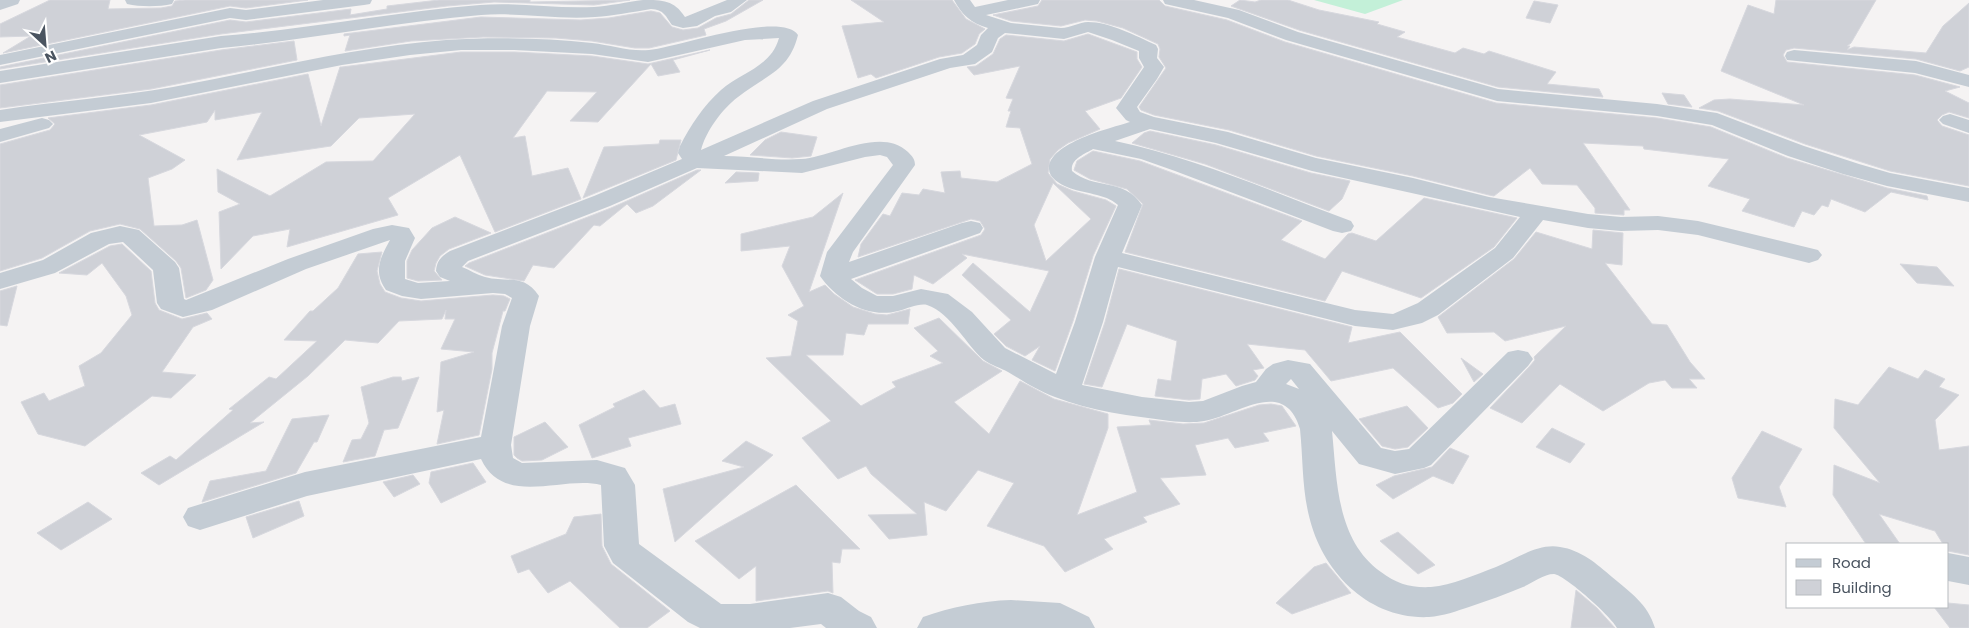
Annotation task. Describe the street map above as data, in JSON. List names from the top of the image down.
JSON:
{
  "legend": ["Road", "Building"],
  "north": "bottom right"
}
